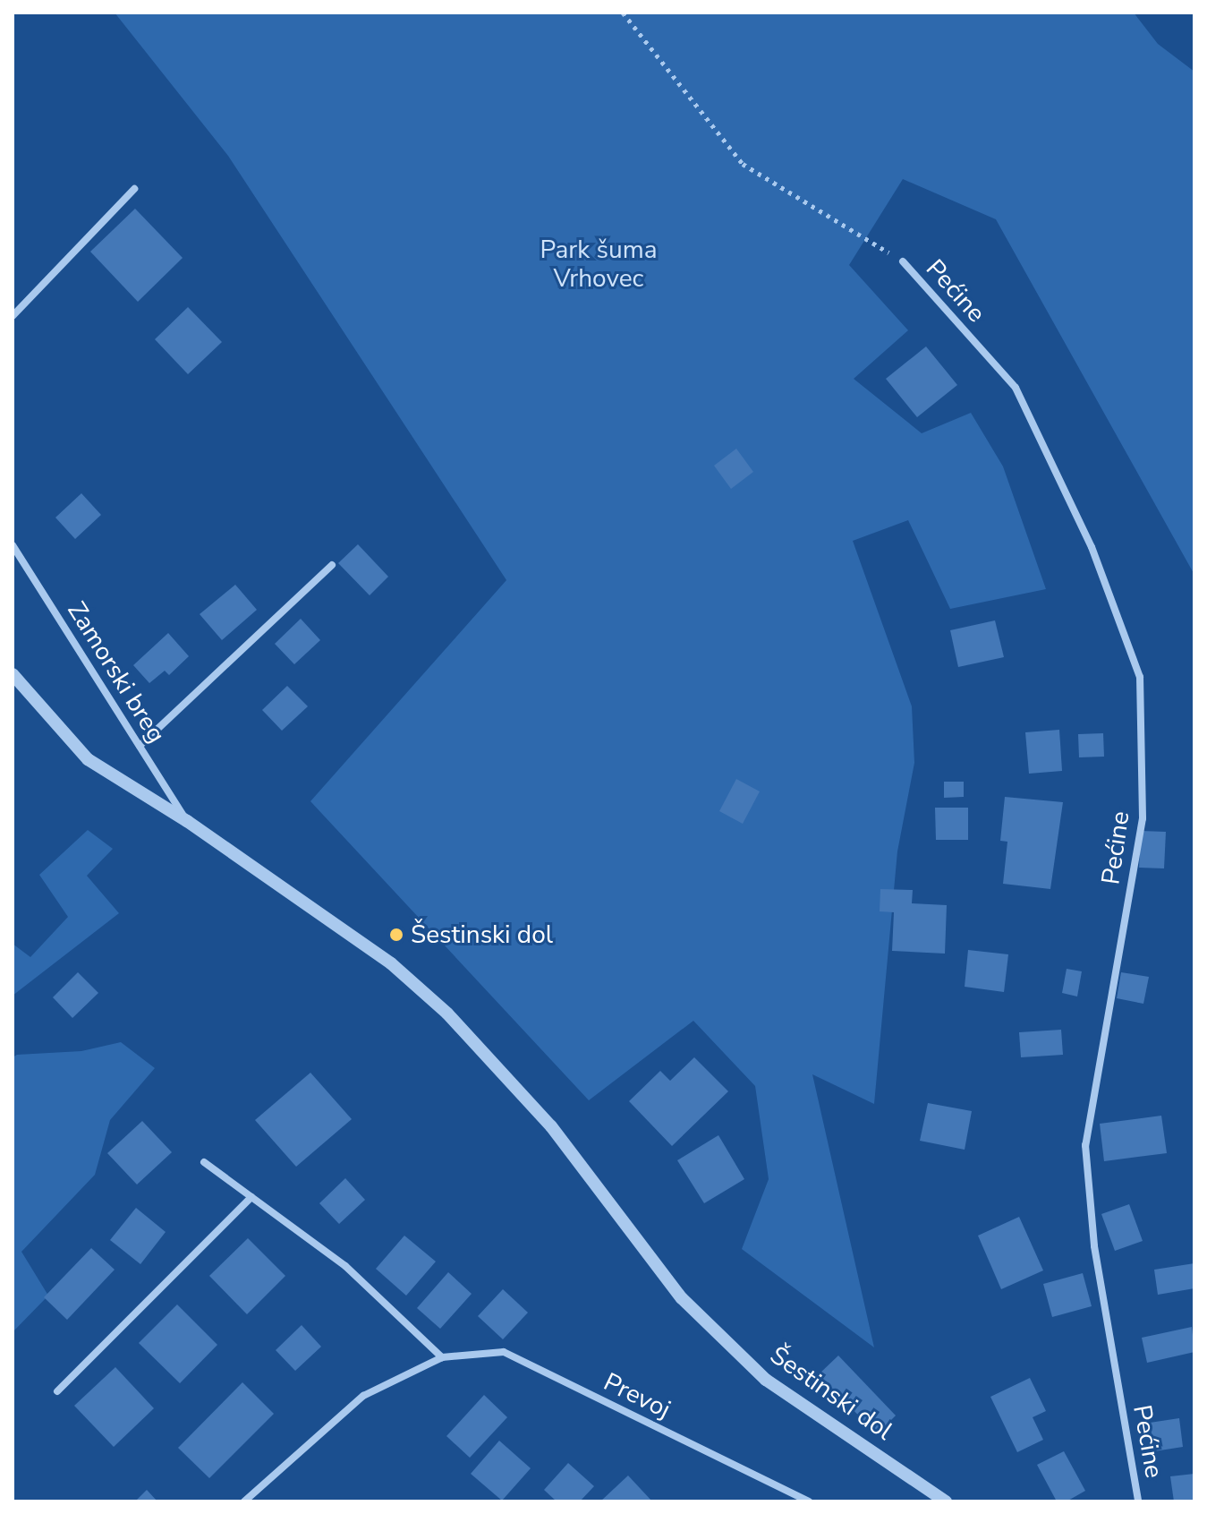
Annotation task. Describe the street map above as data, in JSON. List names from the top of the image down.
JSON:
{
  "streets": {
    "street": [
      "Pećine",
      "Zamorski breg",
      "Šestinski dol",
      "Prevoj"
    ]
  },
  "crossings": [
    ["Zamorski breg", "Šestinski dol"]
  ],
  "parks": ["Park šuma Vrhovec"],
  "places": ["Šestinski dol"]
}
